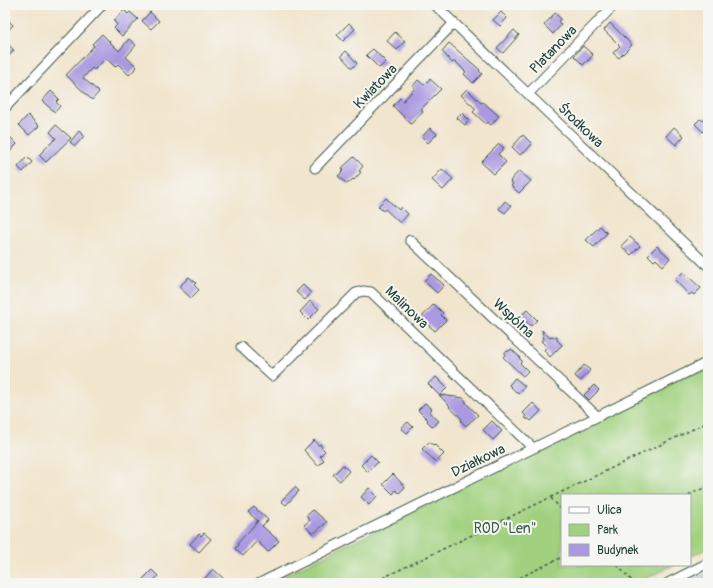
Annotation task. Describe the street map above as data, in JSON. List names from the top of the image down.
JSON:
{
  "streets": {
    "street": [
      "Platanowa",
      "Kwiatowa",
      "Środkowa",
      "Malinowa",
      "Wspólna",
      "Działkowa"
    ]
  },
  "crossings": [
    ["Platanowa", "Środkowa"],
    ["Kwiatowa", "Środkowa"],
    ["Malinowa", "Działkowa"],
    ["Wspólna", "Działkowa"]
  ],
  "parks": ["ROD \"Len\""],
  "legend": ["Ulica", "Park", "Budynek"]
}
